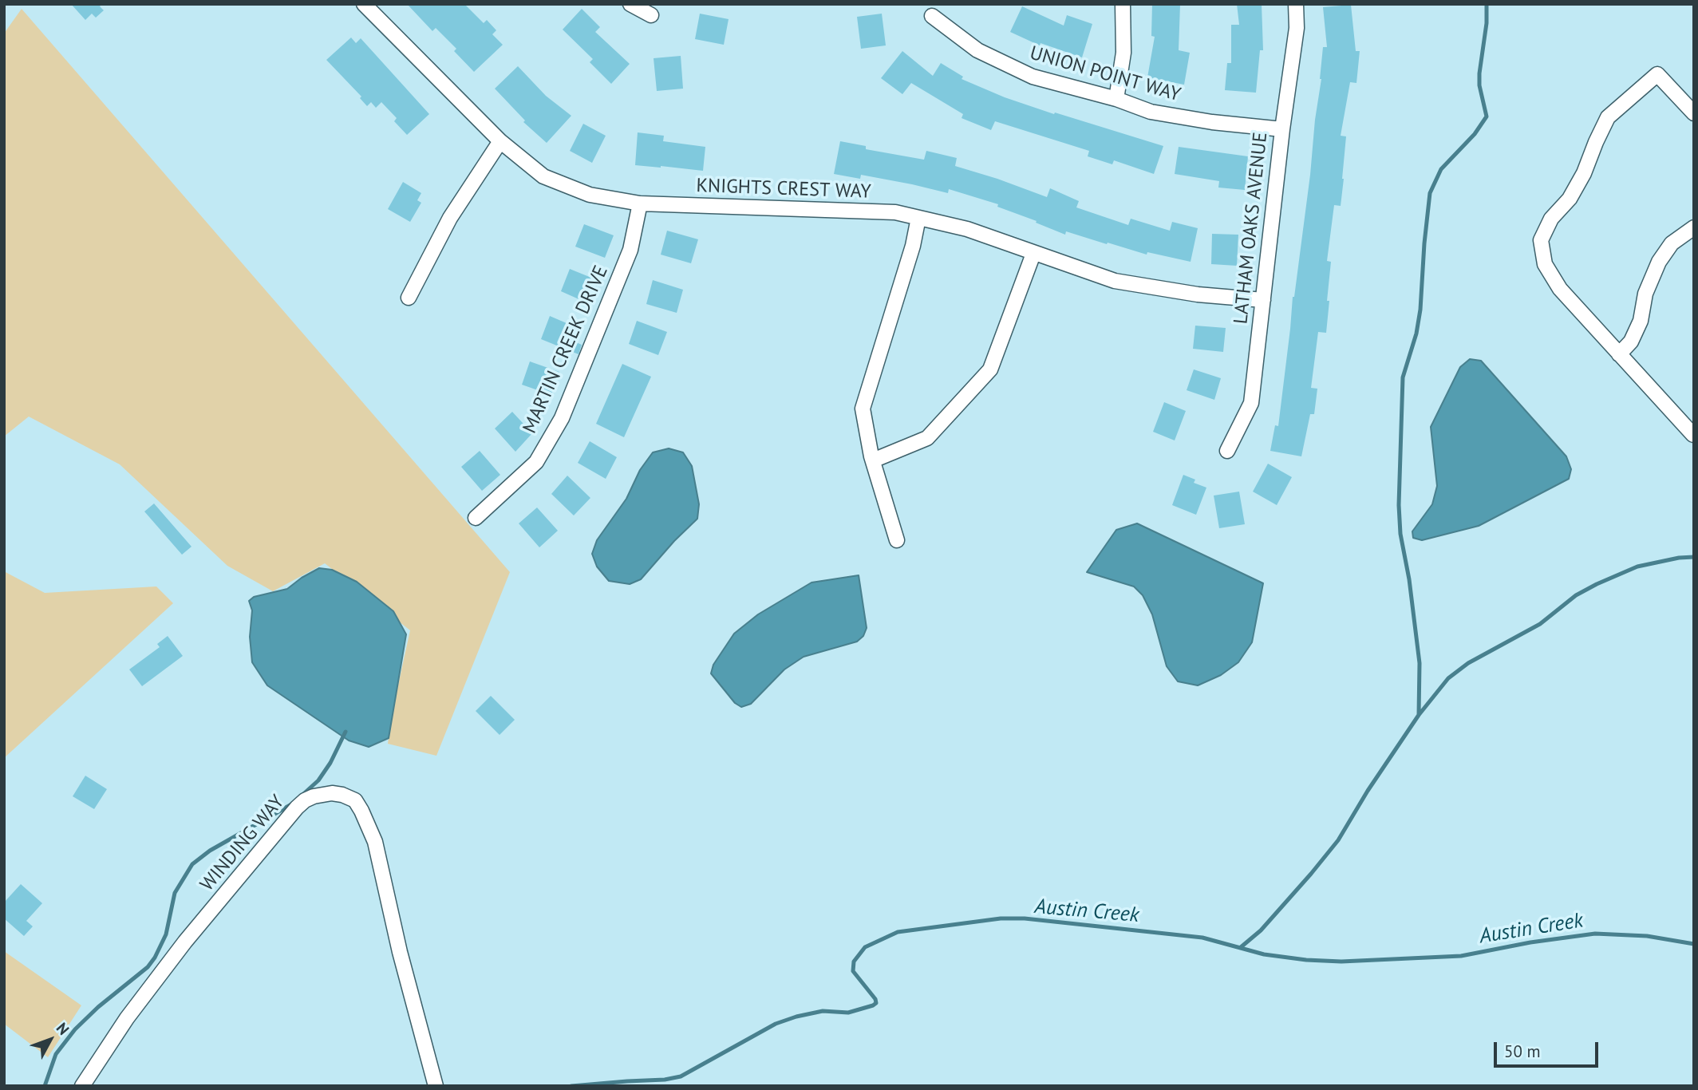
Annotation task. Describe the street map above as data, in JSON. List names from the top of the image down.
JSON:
{
  "streets": {
    "street": [
      "UNION POINT WAY",
      "KNIGHTS CREST WAY",
      "LATHAM OAKS AVENUE",
      "MARTIN CREEK DRIVE",
      "WINDING WAY"
    ]
  },
  "crossings": [
    ["UNION POINT WAY", "LATHAM OAKS AVENUE"],
    ["KNIGHTS CREST WAY", "LATHAM OAKS AVENUE"],
    ["KNIGHTS CREST WAY", "MARTIN CREEK DRIVE"]
  ],
  "water": ["Austin Creek"],
  "scale_bar": "50 m",
  "north": "top right"
}
